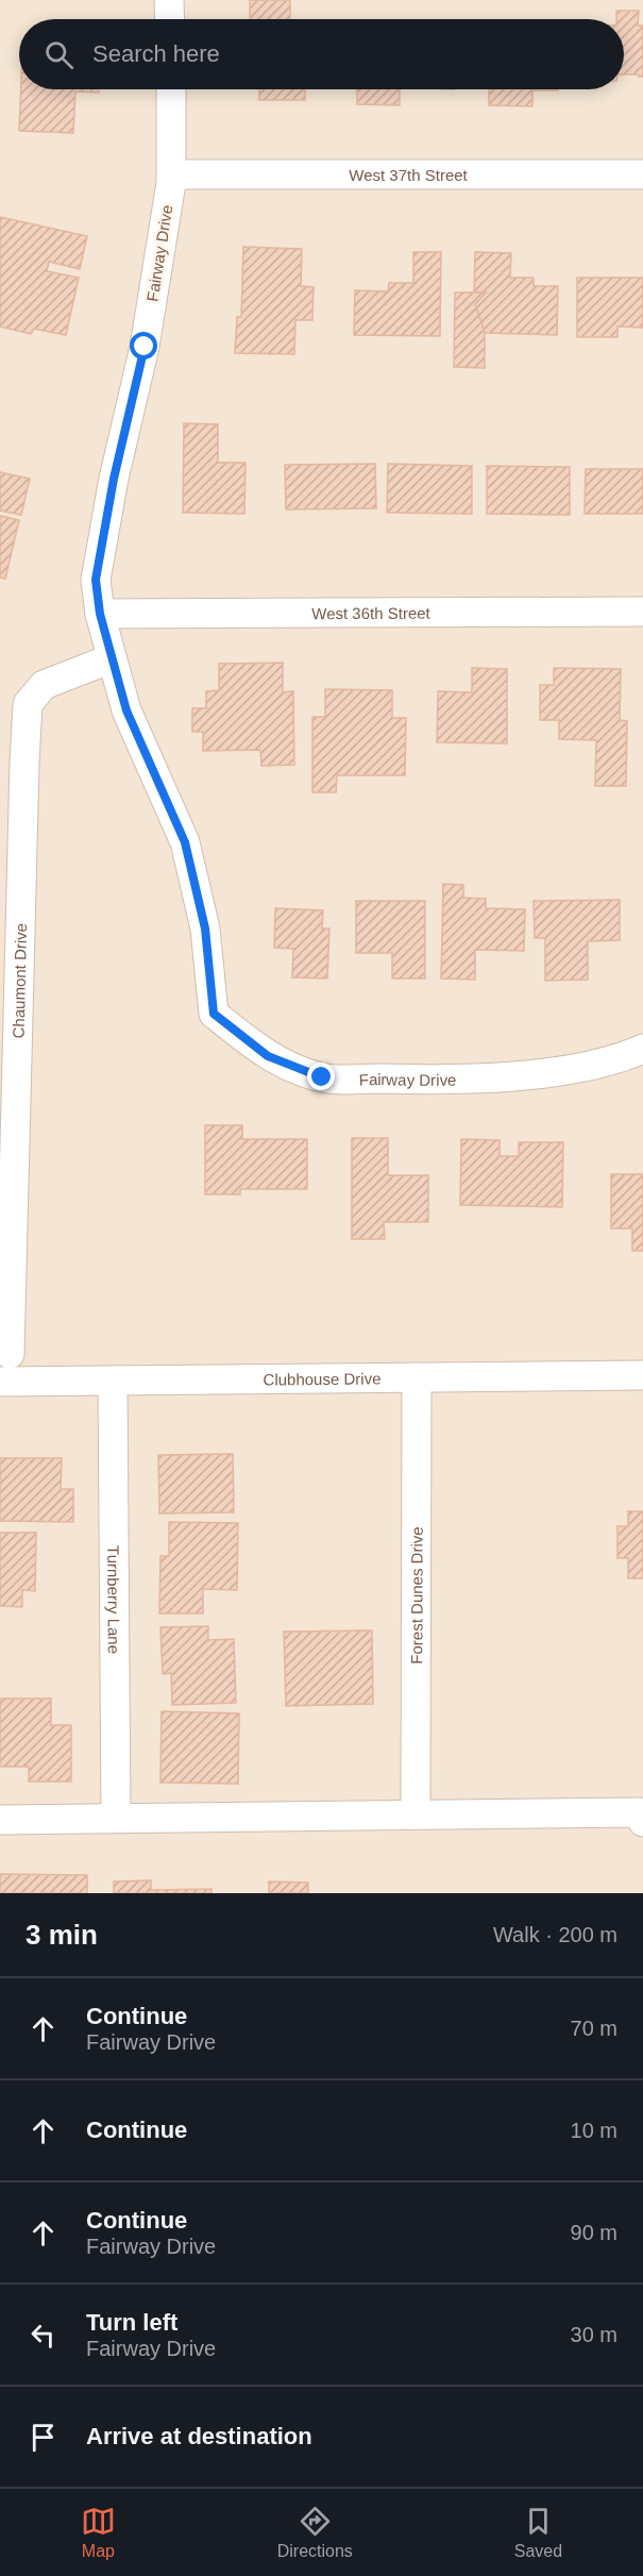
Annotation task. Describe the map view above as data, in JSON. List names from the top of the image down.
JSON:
{
  "streets": {
    "street": [
      "West 37th Street",
      "Fairway Drive",
      "West 36th Street",
      "Chaumont Drive",
      "Clubhouse Drive",
      "Forest Dunes Drive",
      "Turnberry Lane"
    ]
  },
  "crossings": [
    ["West 37th Street", "Fairway Drive"],
    ["Fairway Drive", "West 36th Street"],
    ["Fairway Drive", "Chaumont Drive"],
    ["Clubhouse Drive", "Forest Dunes Drive"],
    ["Clubhouse Drive", "Turnberry Lane"]
  ],
  "page": {
    "search": "Search here",
    "heading": ["3 min", "Walk · 200 m"],
    "list": [
      ["Continue", "Fairway Drive", "70 m"],
      ["Continue", "10 m"],
      ["Continue", "Fairway Drive", "90 m"],
      ["Turn left", "Fairway Drive", "30 m"],
      "Arrive at destination"
    ],
    "nav": ["Map", "Directions", "Saved"]
  }
}
